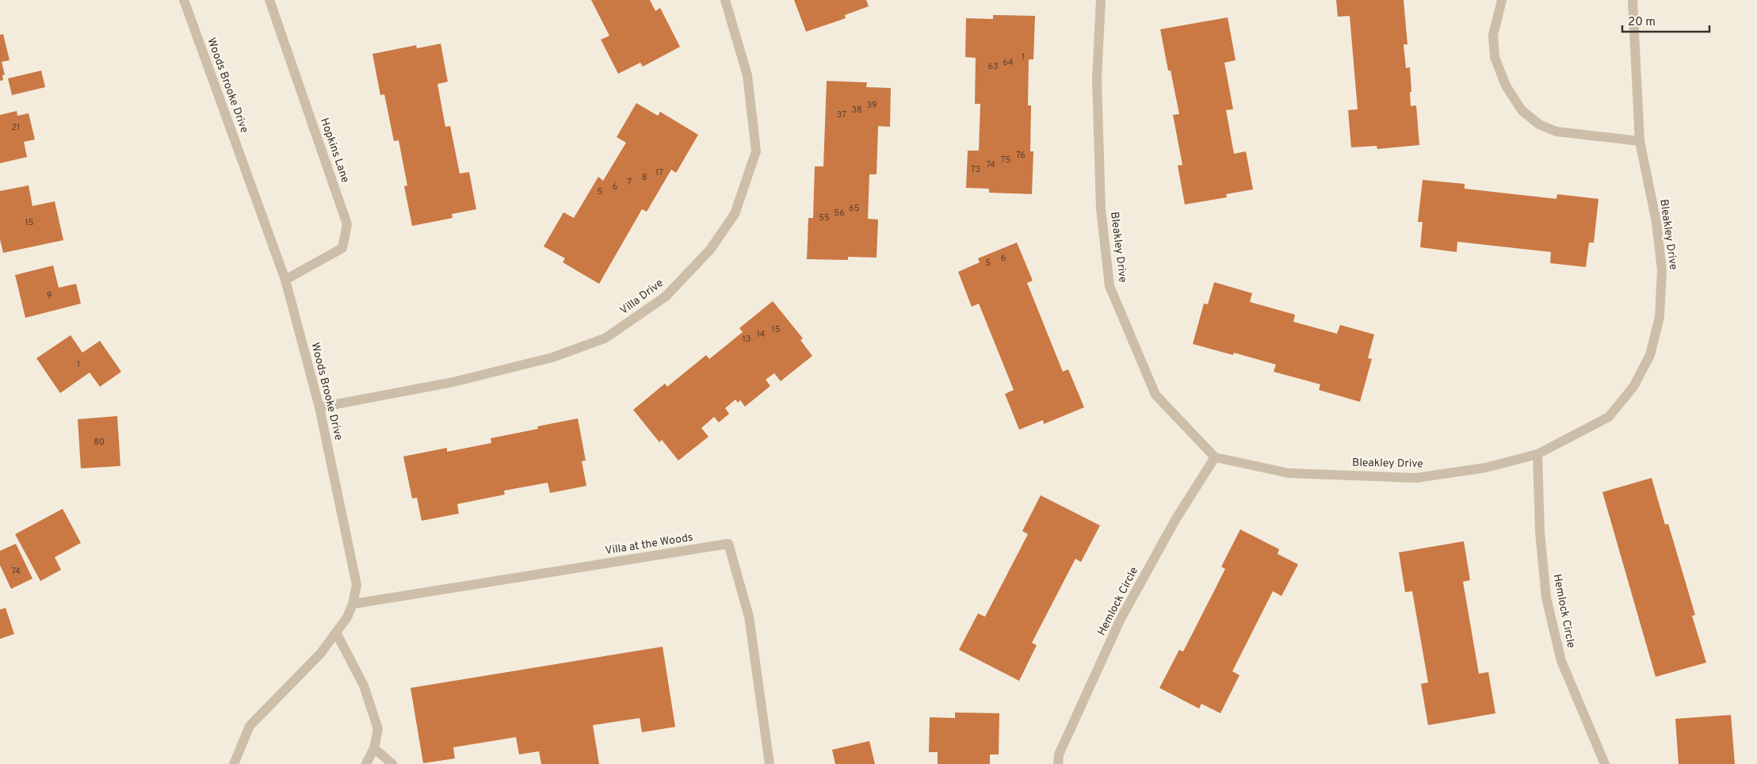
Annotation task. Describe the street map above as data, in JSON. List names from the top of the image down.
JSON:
{
  "streets": {
    "street": [
      "Woods Brooke Drive",
      "Hopkins Lane",
      "Bleakley Drive",
      "Villa Drive",
      "Villa at the Woods",
      "Hemlock Circle"
    ]
  },
  "crossings": [
    ["Woods Brooke Drive", "Hopkins Lane"],
    ["Woods Brooke Drive", "Villa Drive"],
    ["Woods Brooke Drive", "Villa at the Woods"],
    ["Bleakley Drive", "Hemlock Circle"]
  ],
  "house_numbers": [
    "1",
    "64",
    "63",
    "39",
    "38",
    "37",
    "21",
    "76",
    "75",
    "74",
    "73",
    "17",
    "8",
    "7",
    "6",
    "5",
    "65",
    "56",
    "55",
    "15",
    "6",
    "5",
    "9",
    "15",
    "14",
    "13",
    "1",
    "80",
    "74"
  ],
  "scale_bar": "20 m"
}
